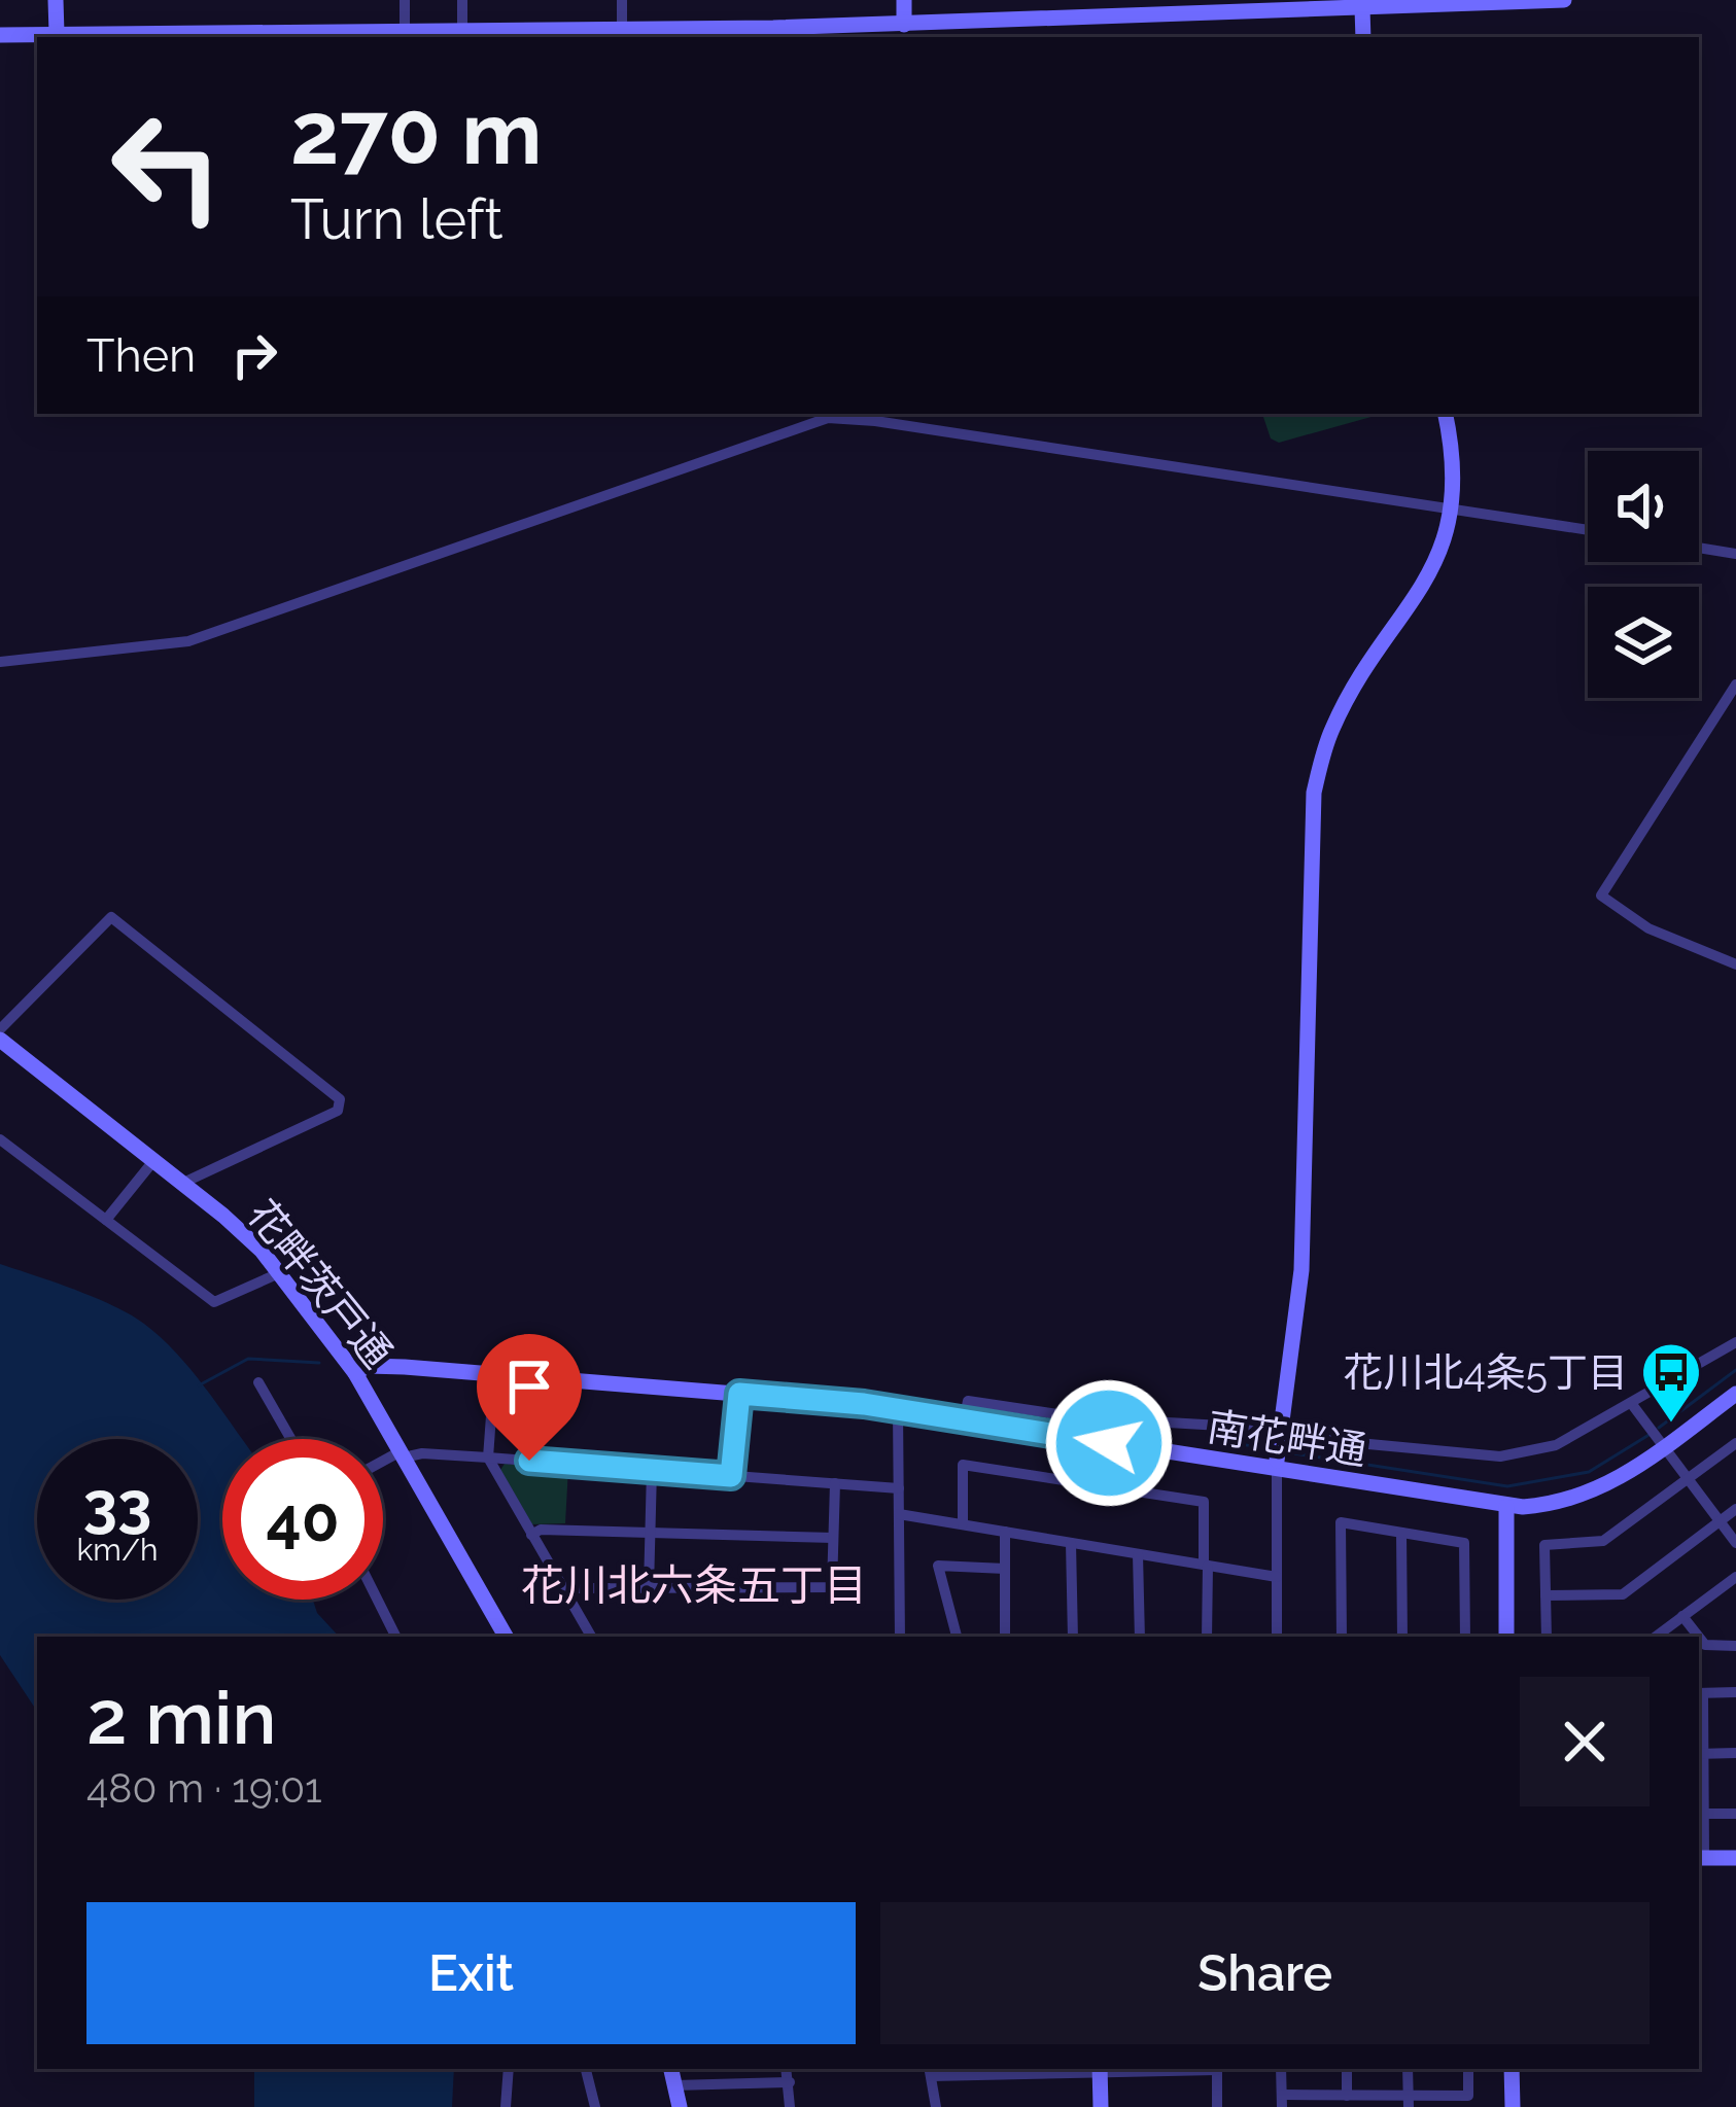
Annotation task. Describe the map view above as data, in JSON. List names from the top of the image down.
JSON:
{
  "streets": {
    "street": ["花畔茨戸通", "南花畔通"]
  },
  "crossings": [
    ["花畔茨戸通", "南花畔通"]
  ],
  "districts": ["花川北六条五丁目"],
  "places": {
    "bus stop": ["花川北4条5丁目"]
  },
  "page": {
    "turn": ["270 m", "Turn left"],
    "then": "Then",
    "speed": "33 km/h",
    "limit": "40",
    "heading": ["2 min", "480 m · 19:01"],
    "buttons": ["Exit", "Share"]
  }
}
